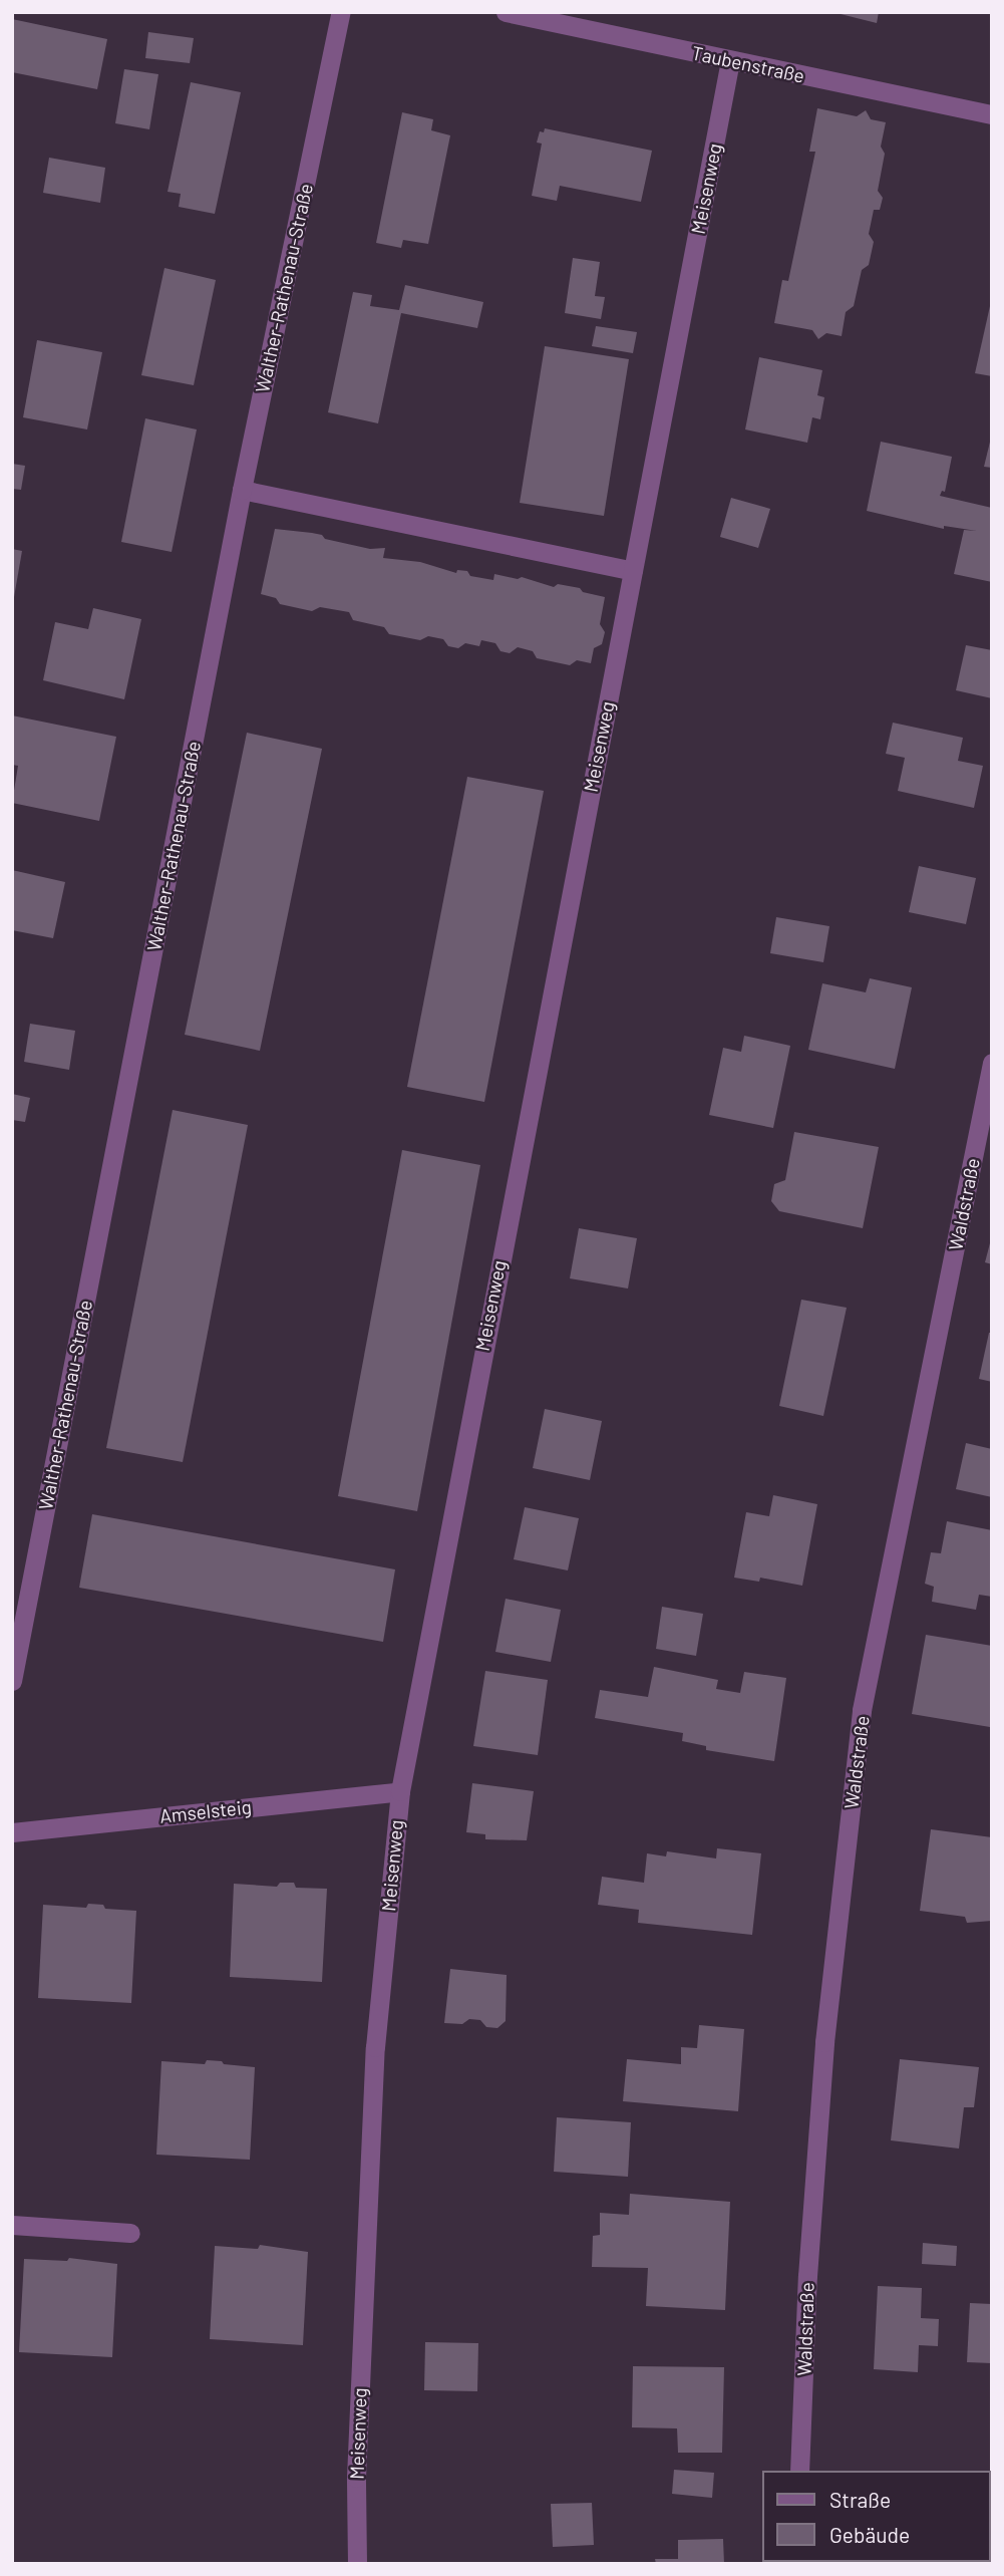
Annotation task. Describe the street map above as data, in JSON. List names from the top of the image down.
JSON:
{
  "streets": {
    "street": [
      "Taubenstraße",
      "Meisenweg",
      "Walther-Rathenau-Straße",
      "Waldstraße",
      "Amselsteig"
    ]
  },
  "crossings": [
    ["Taubenstraße", "Meisenweg"],
    ["Meisenweg", "Amselsteig"]
  ],
  "legend": ["Straße", "Gebäude"]
}
